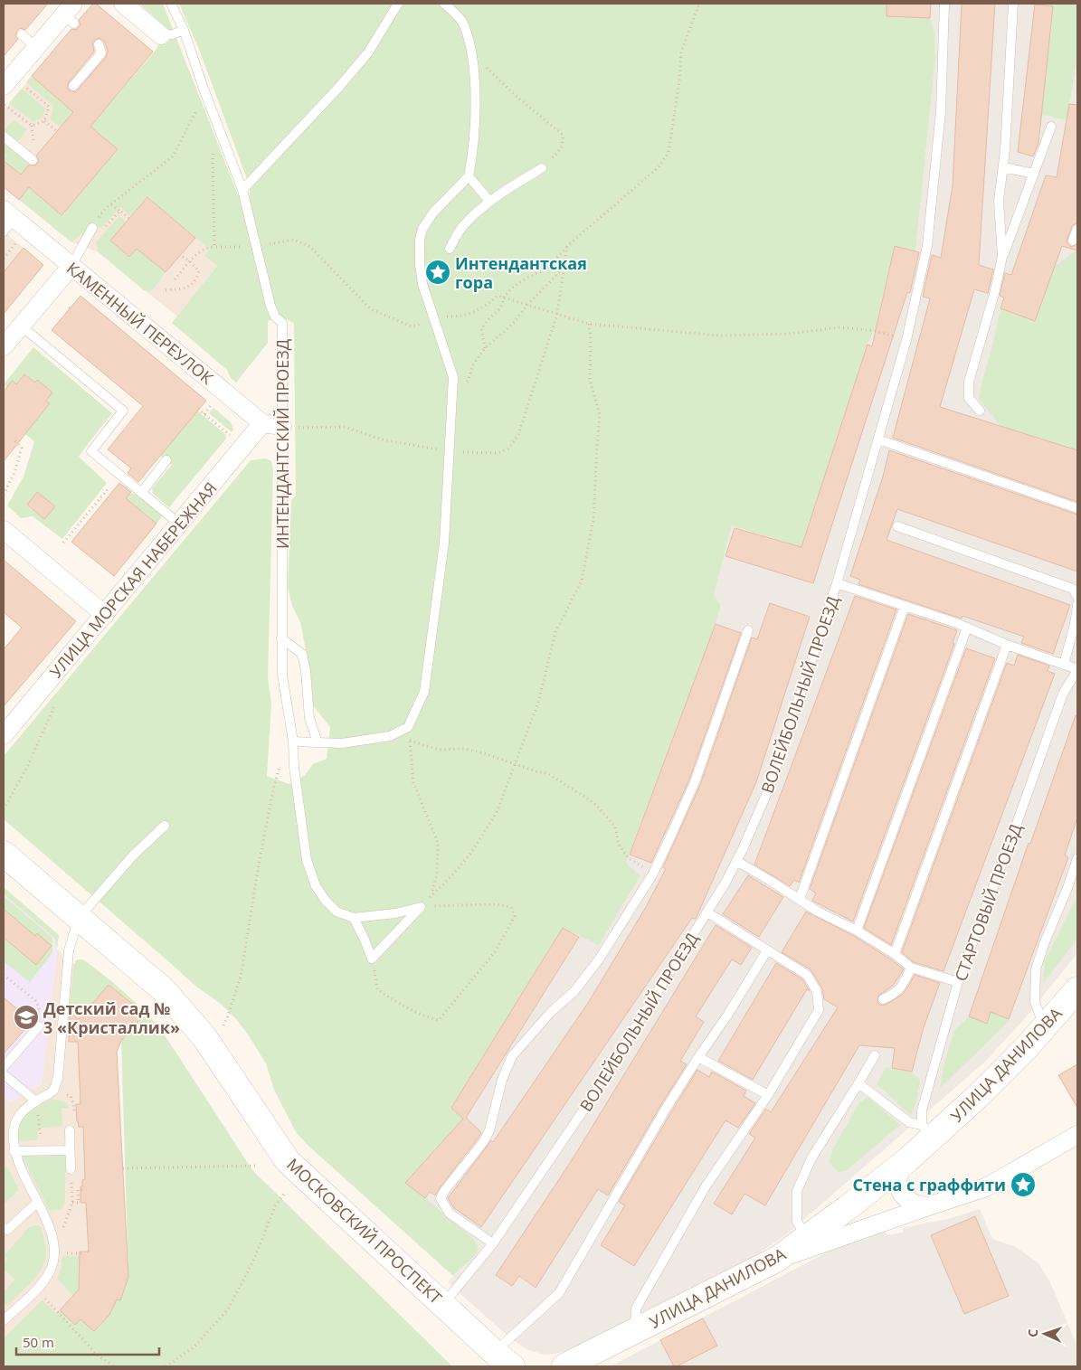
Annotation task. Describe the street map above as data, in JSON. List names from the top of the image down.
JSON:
{
  "streets": {
    "street": [
      "КАМЕННЫЙ ПЕРЕУЛОК",
      "УЛИЦА МОРСКАЯ НАБЕРЕЖНАЯ",
      "УЛИЦА ДАНИЛОВА",
      "МОСКОВСКИЙ ПРОСПЕКТ"
    ],
    "lane": ["ИНТЕНДАНТСКИЙ ПРОЕЗД", "ВОЛЕЙБОЛЬНЫЙ ПРОЕЗД", "СТАРТОВЫЙ ПРОЕЗД"]
  },
  "crossings": [
    ["КАМЕННЫЙ ПЕРЕУЛОК", "УЛИЦА МОРСКАЯ НАБЕРЕЖНАЯ"],
    ["ВОЛЕЙБОЛЬНЫЙ ПРОЕЗД", "МОСКОВСКИЙ ПРОСПЕКТ"],
    ["СТАРТОВЫЙ ПРОЕЗД", "УЛИЦА ДАНИЛОВА"]
  ],
  "places": {
    "place": ["Интендантская гора", "Стена с граффити"],
    "school or university": ["Детский сад № 3 «Кристаллик»"]
  },
  "scale_bar": "50 m",
  "north": "left"
}
